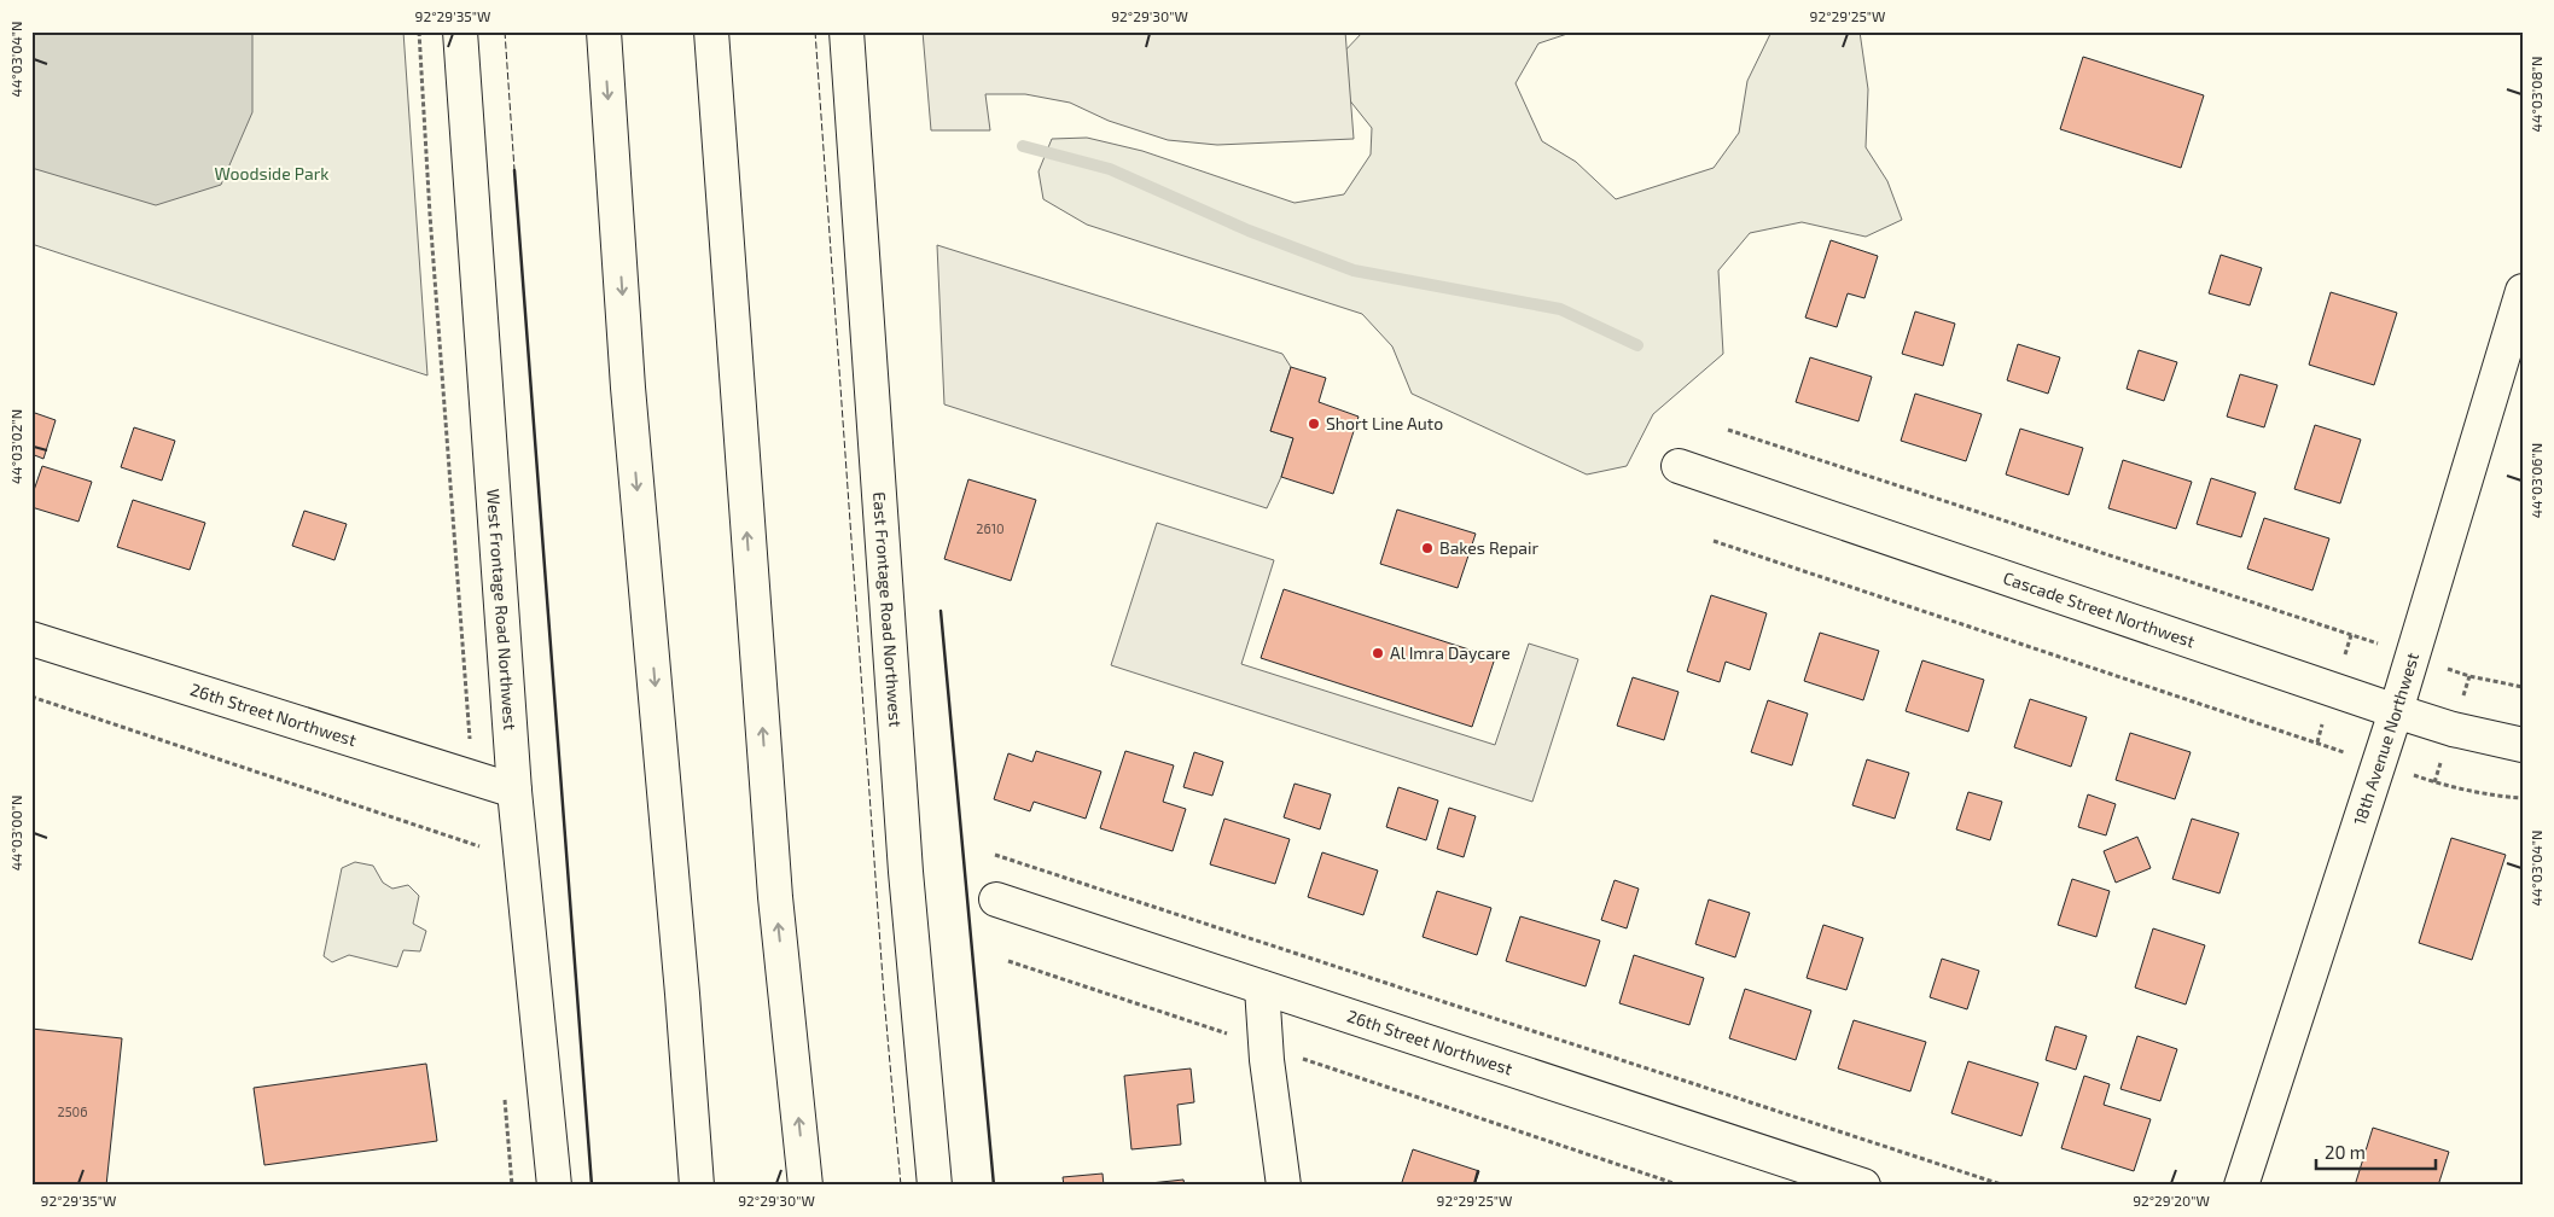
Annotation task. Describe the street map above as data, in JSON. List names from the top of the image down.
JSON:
{
  "streets": {
    "main road": [
      "West Frontage Road Northwest",
      "East Frontage Road Northwest",
      "Cascade Street Northwest",
      "26th Street Northwest",
      "18th Avenue Northwest"
    ]
  },
  "crossings": [
    ["West Frontage Road Northwest", "26th Street Northwest"],
    ["Cascade Street Northwest", "18th Avenue Northwest"]
  ],
  "parks": ["Woodside Park"],
  "places": ["Short Line Auto", "Bakes Repair", "Al Imra Daycare"],
  "house_numbers": ["2610", "2506"],
  "scale_bar": "20 m",
  "coordinates": [
    "92°29'35\"W",
    "92°29'30\"W",
    "92°29'25\"W",
    "44°03'04\"N",
    "44°03'08\"N",
    "44°03'02\"N",
    "44°03'06\"N",
    "44°03'00\"N",
    "92°29'20\"W"
  ]
}
